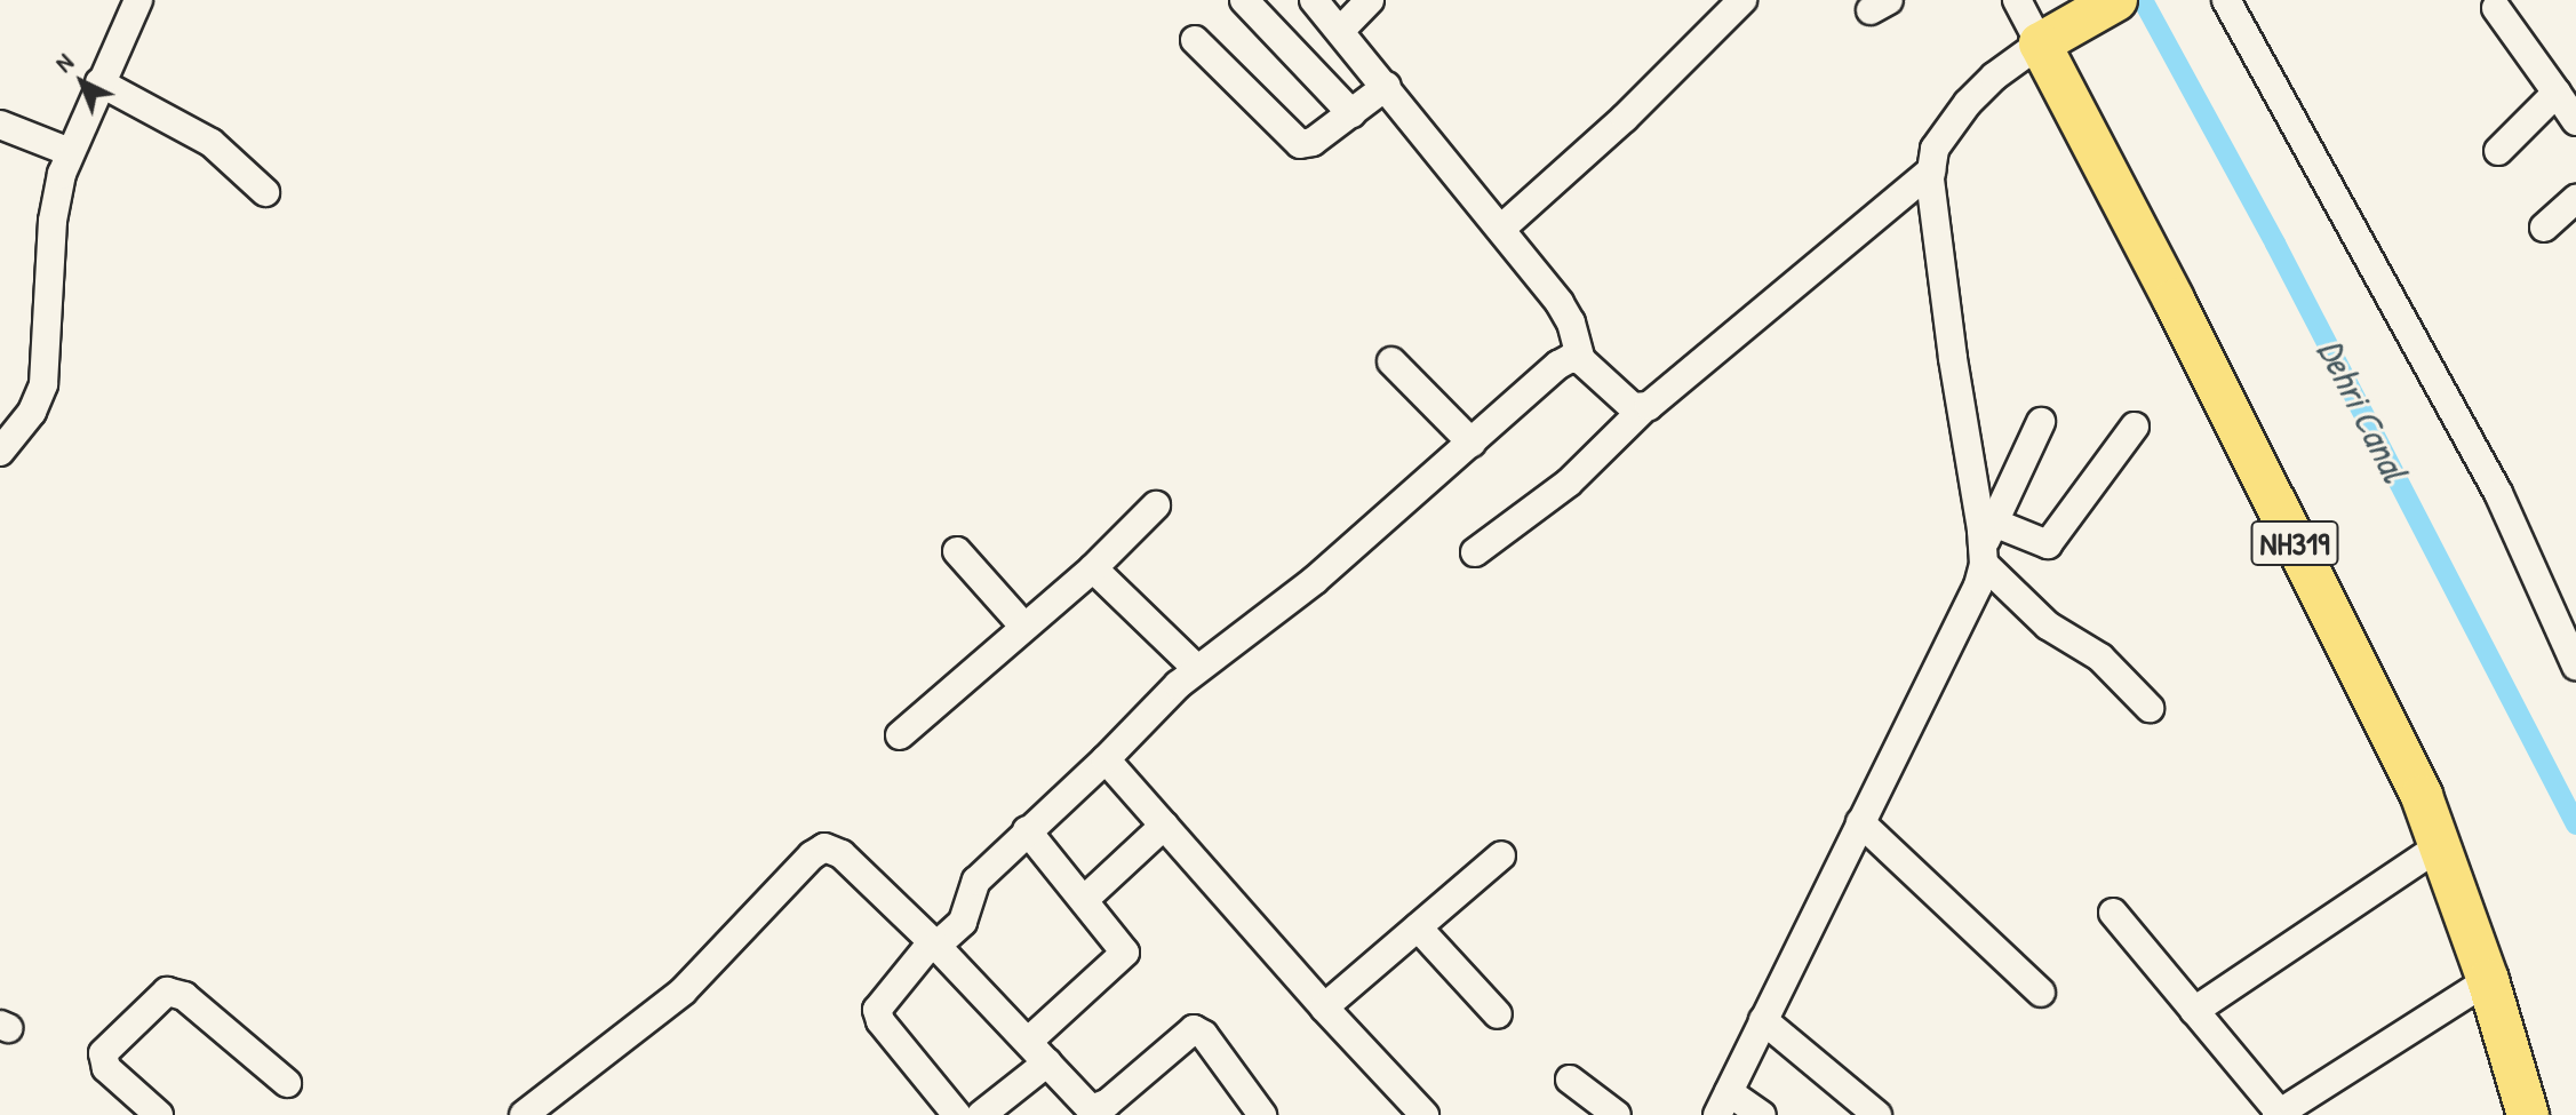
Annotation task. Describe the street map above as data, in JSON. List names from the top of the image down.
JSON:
{
  "streets": {
    "highway": ["NH319"]
  },
  "water": ["Dehri Canal"],
  "north": "top left"
}
